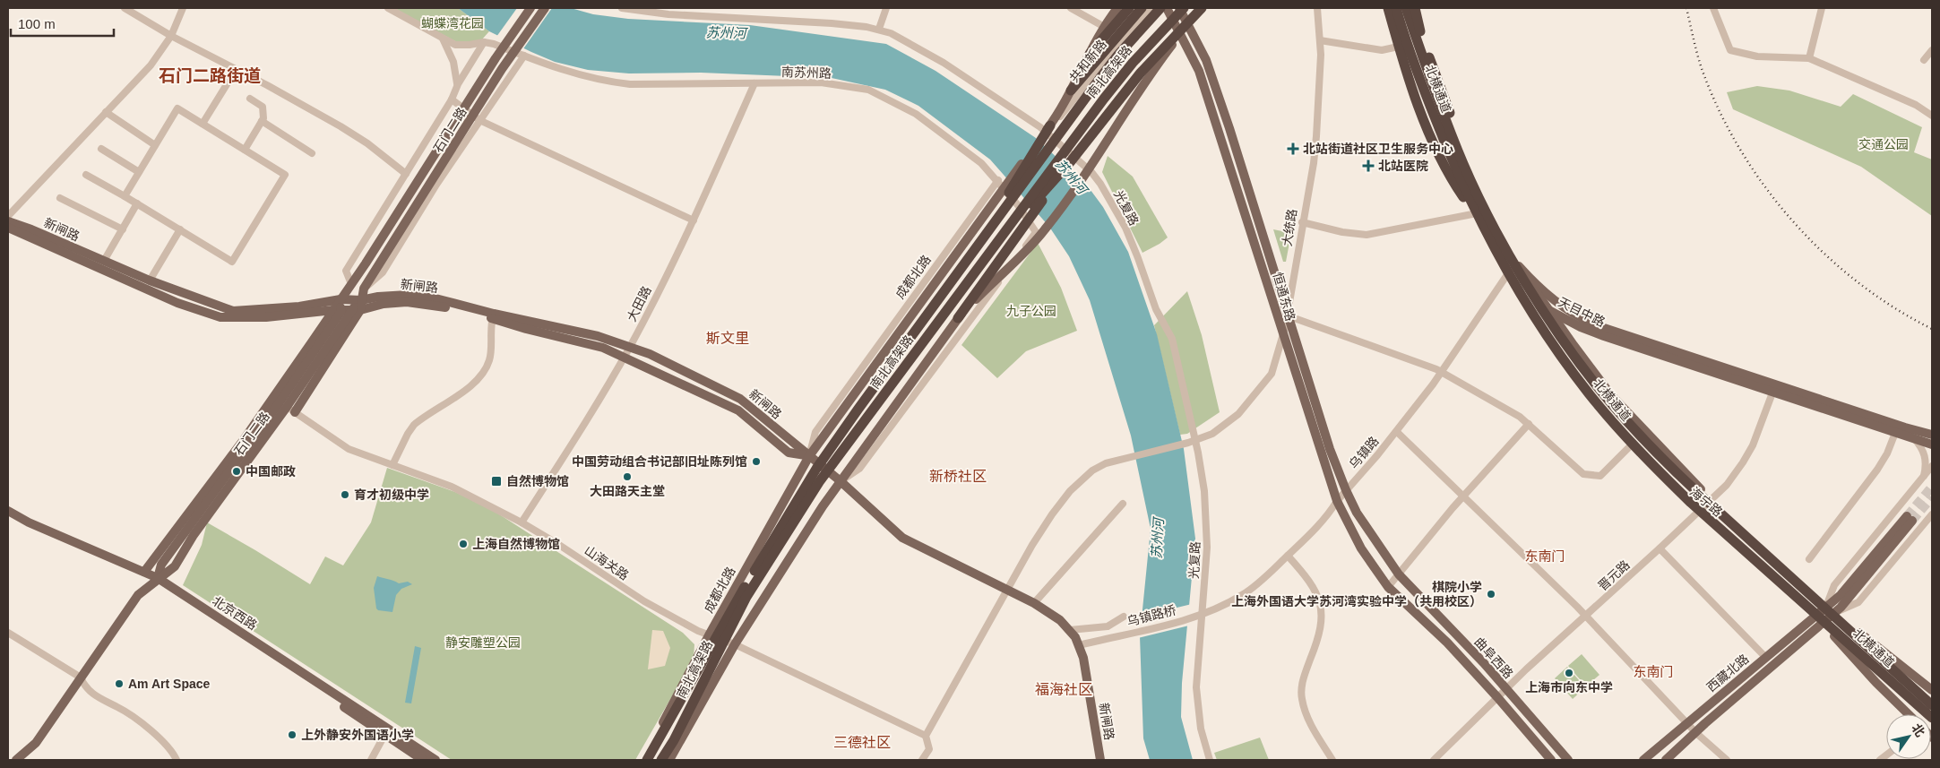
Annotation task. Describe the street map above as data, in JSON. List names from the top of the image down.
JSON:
{
  "streets": {
    "highway": ["南北高架路", "北横通道"],
    "main road": [
      "石门二路",
      "新闸路",
      "成都北路",
      "恒通东路",
      "天目中路",
      "海宁路",
      "北京西路",
      "曲阜西路",
      "西藏北路"
    ],
    "street": [
      "共和新路",
      "南苏州路",
      "光复路",
      "大统路",
      "大田路",
      "乌镇路",
      "山海关路",
      "晋元路",
      "乌镇路桥"
    ]
  },
  "crossings": [
    ["共和新路", "光复路"],
    ["共和新路", "成都北路"],
    ["南苏州路", "石门二路"],
    ["南苏州路", "新闸路"],
    ["南苏州路", "成都北路"],
    ["南苏州路", "大田路"],
    ["北横通道", "天目中路"],
    ["石门二路", "新闸路"],
    ["石门二路", "山海关路"],
    ["石门二路", "北京西路"],
    ["光复路", "大统路"],
    ["光复路", "成都北路"],
    ["光复路", "乌镇路"],
    ["大统路", "新闸路"],
    ["大统路", "恒通东路"],
    ["大统路", "山海关路"],
    ["新闸路", "成都北路"],
    ["新闸路", "大田路"],
    ["新闸路", "乌镇路桥"],
    ["成都北路", "山海关路"],
    ["恒通东路", "乌镇路"],
    ["恒通东路", "曲阜西路"],
    ["大田路", "山海关路"],
    ["天目中路", "乌镇路"],
    ["天目中路", "海宁路"],
    ["天目中路", "晋元路"],
    ["乌镇路", "海宁路"],
    ["乌镇路", "乌镇路桥"],
    ["海宁路", "晋元路"],
    ["海宁路", "西藏北路"],
    ["晋元路", "曲阜西路"]
  ],
  "districts": [
    "石门二路街道",
    "斯文里",
    "新桥社区",
    "东南门",
    "东南门",
    "福海社区",
    "三德社区"
  ],
  "water": ["苏州河"],
  "parks": [
    "蝴蝶湾花园",
    "交通公园",
    "九子公园",
    "静安雕塑公园"
  ],
  "places": {
    "health": ["北站街道社区卫生服务中心", "北站医院"],
    "other": [
      "中国劳动组合书记部旧址陈列馆",
      "中国邮政",
      "大田路天主堂",
      "育才初级中学",
      "上海自然博物馆",
      "棋院小学 上海外国语大学苏河湾实验中学（共用校区）",
      "上海市向东中学",
      "Am Art Space",
      "上外静安外国语小学"
    ],
    "transit": ["自然博物馆"]
  },
  "scale_bar": "100 m",
  "north": "top right"
}
